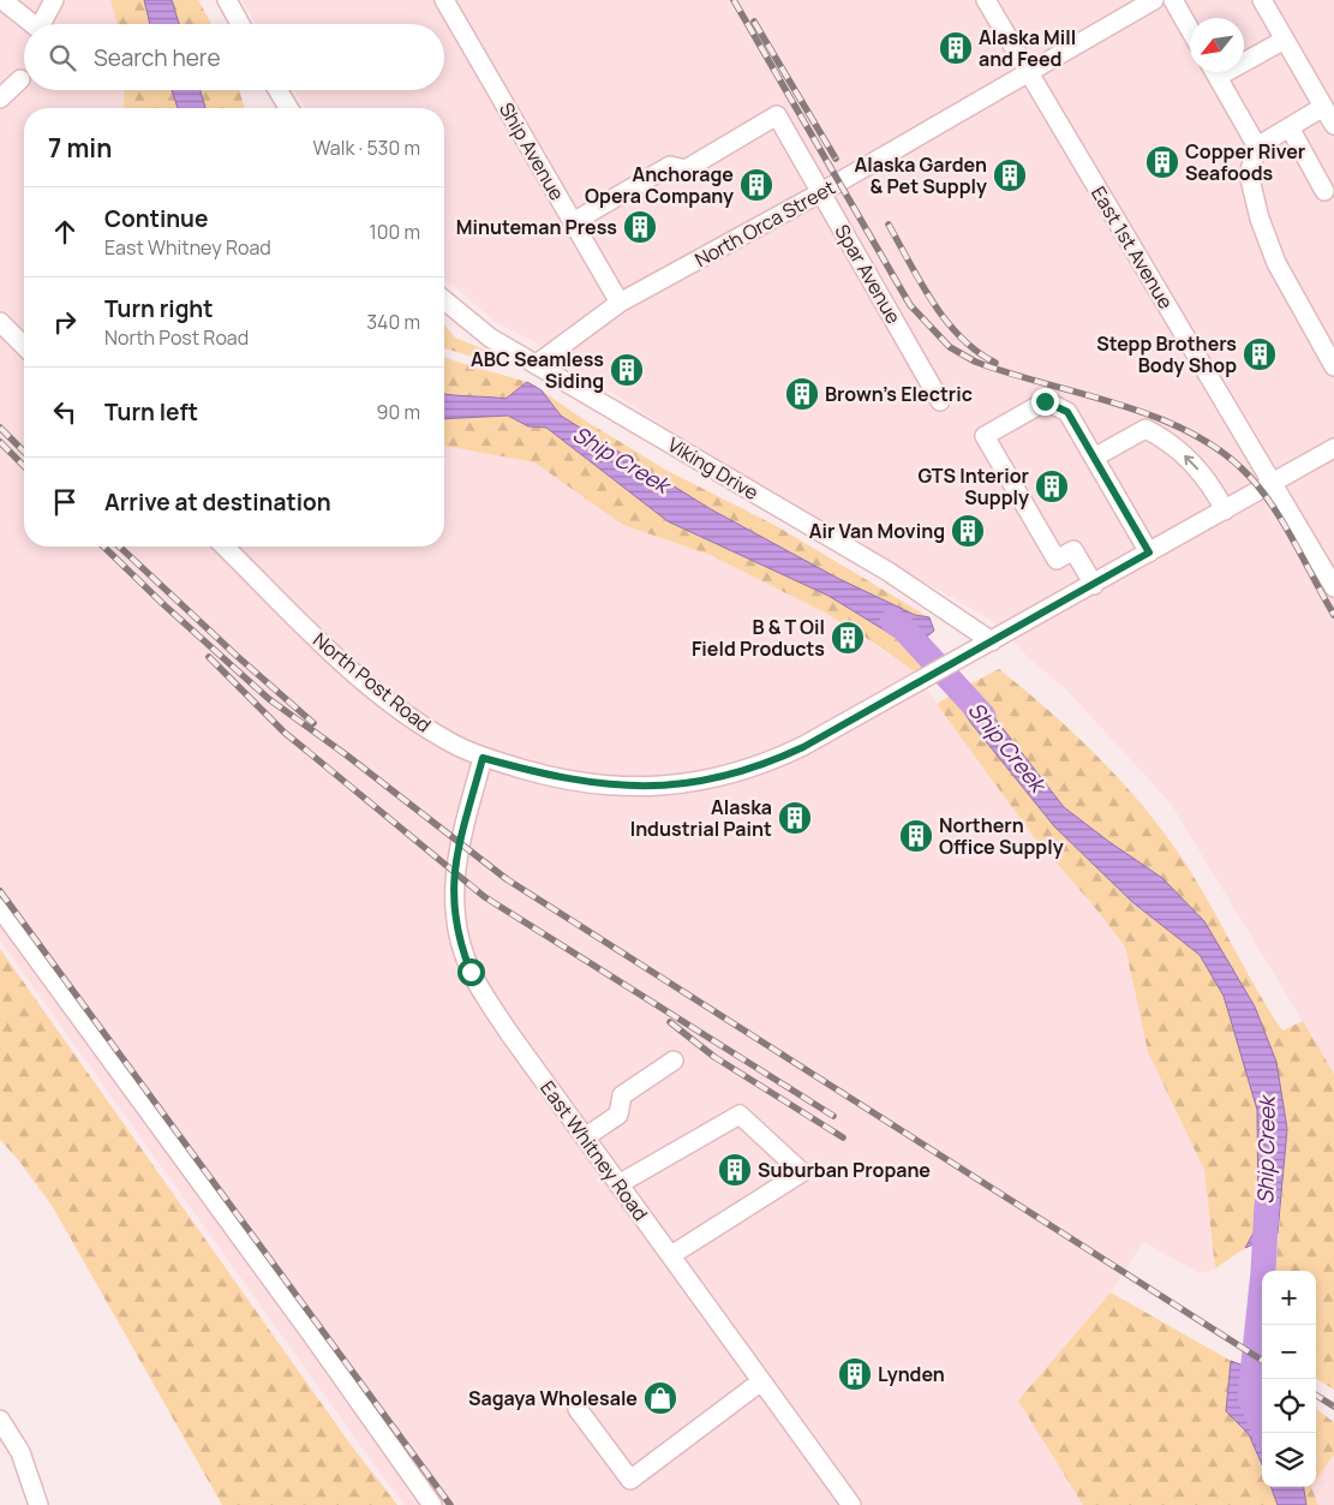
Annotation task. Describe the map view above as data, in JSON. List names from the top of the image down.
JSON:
{
  "streets": {
    "street": [
      "Ship Avenue",
      "North Orca Street",
      "East 1st Avenue",
      "Spar Avenue",
      "Viking Drive",
      "North Post Road",
      "East Whitney Road"
    ]
  },
  "crossings": [
    ["Ship Avenue", "North Orca Street"],
    ["Ship Avenue", "Spar Avenue"],
    ["North Orca Street", "East 1st Avenue"],
    ["North Orca Street", "Spar Avenue"],
    ["North Orca Street", "Viking Drive"],
    ["East 1st Avenue", "North Post Road"],
    ["Viking Drive", "North Post Road"],
    ["North Post Road", "East Whitney Road"]
  ],
  "water": ["Ship Creek"],
  "places": {
    "building": [
      "Alaska Mill and Feed",
      "Copper River Seafoods",
      "Alaska Garden & Pet Supply",
      "Anchorage Opera Company",
      "Minuteman Press",
      "Stepp Brothers Body Shop",
      "ABC Seamless Siding",
      "Brown's Electric",
      "GTS Interior Supply",
      "Air Van Moving",
      "B & T Oil Field Products",
      "Alaska Industrial Paint",
      "Northern Office Supply",
      "Suburban Propane",
      "Lynden"
    ],
    "shop": ["Sagaya Wholesale"]
  },
  "north": "bottom left",
  "page": {
    "search": "Search here",
    "heading": ["7 min", "Walk · 530 m"],
    "list": [
      ["Continue", "East Whitney Road", "100 m"],
      ["Turn right", "North Post Road", "340 m"],
      ["Turn left", "90 m"],
      "Arrive at destination"
    ],
    "map_buttons": ["+", "−"]
  }
}
